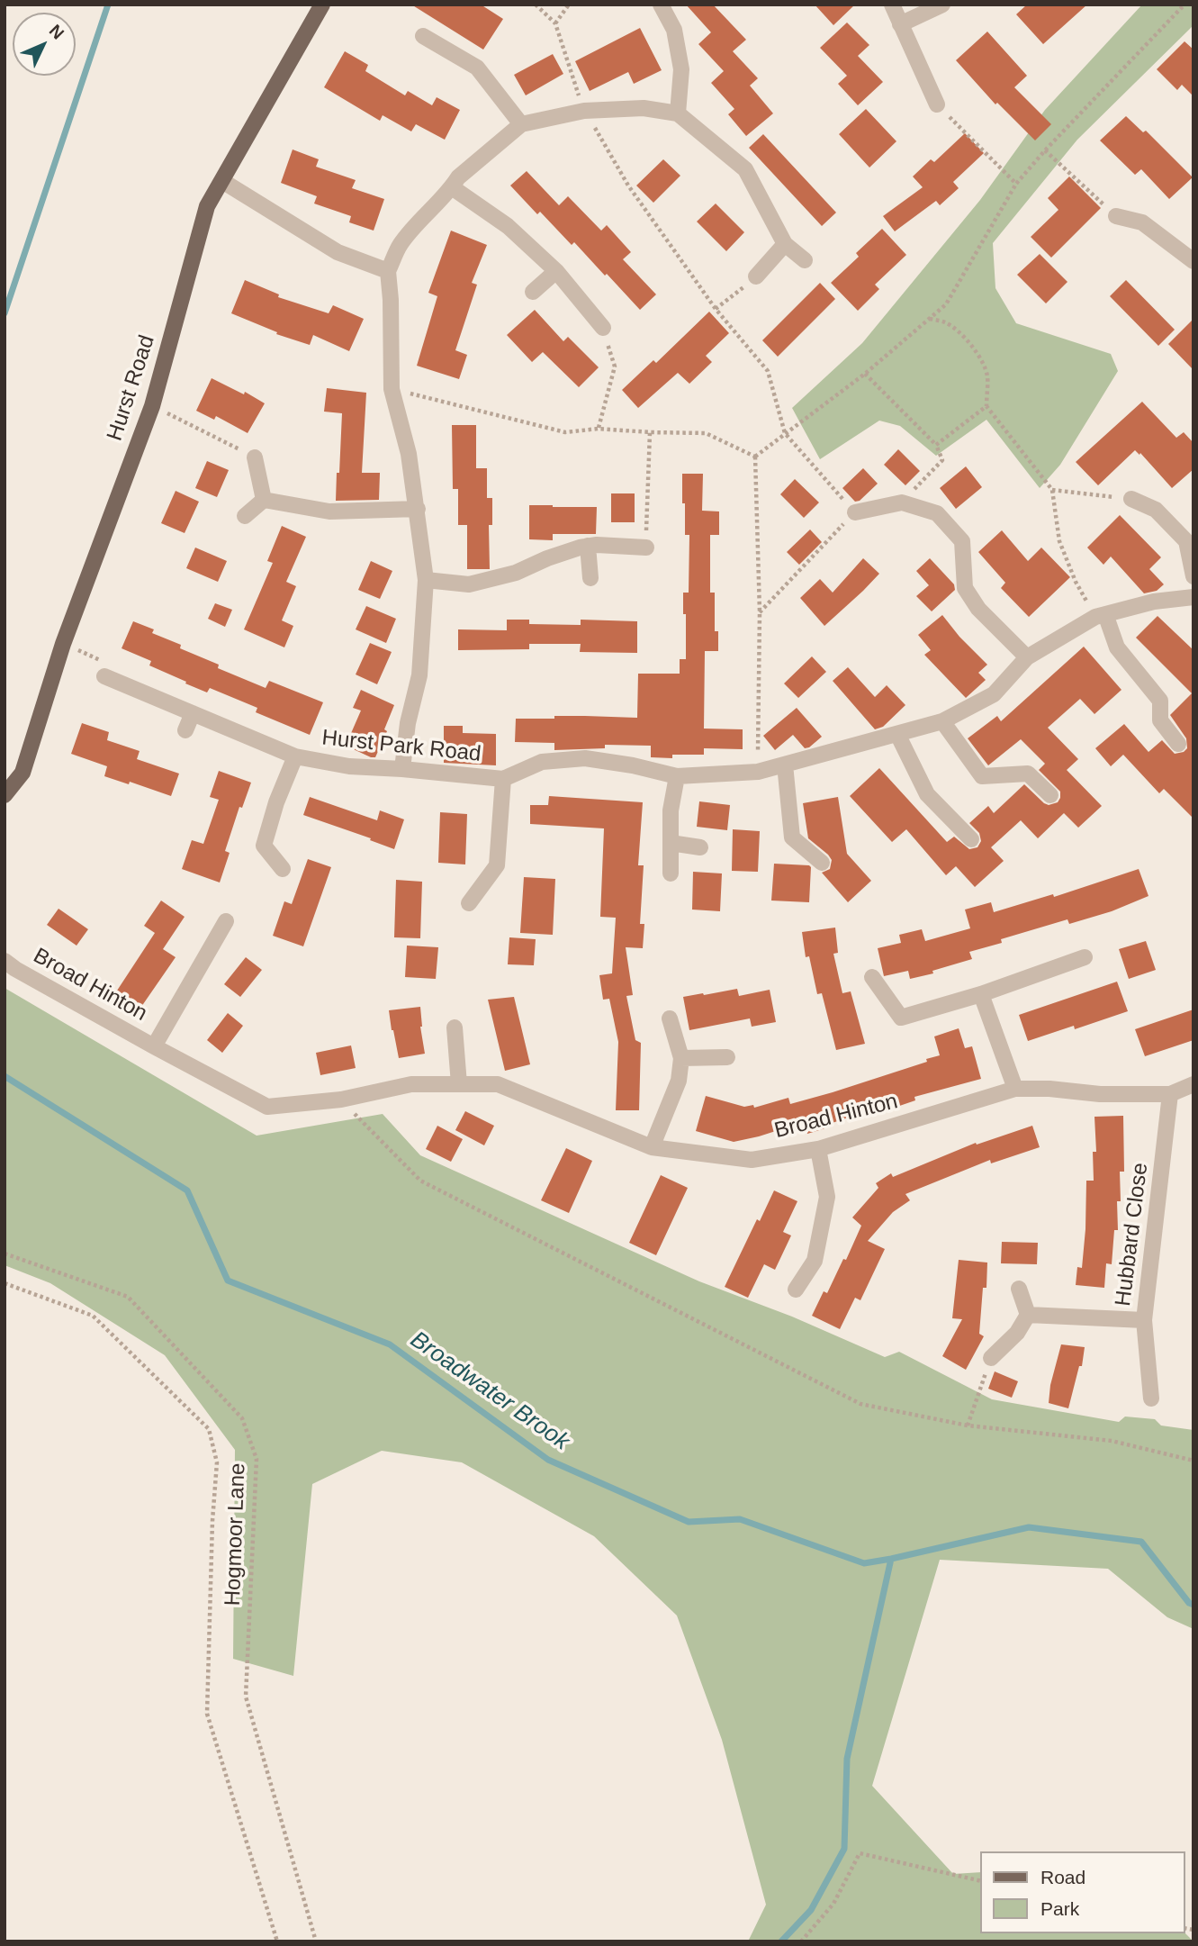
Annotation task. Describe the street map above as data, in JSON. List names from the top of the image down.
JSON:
{
  "streets": {
    "main road": ["Hurst Road"],
    "street": ["Hurst Park Road", "Broad Hinton", "Hubbard Close"],
    "path": ["Hogmoor Lane"]
  },
  "crossings": [
    ["Broad Hinton", "Hubbard Close"]
  ],
  "water": ["Broadwater Brook"],
  "legend": ["Road", "Park"],
  "north": "top right"
}
